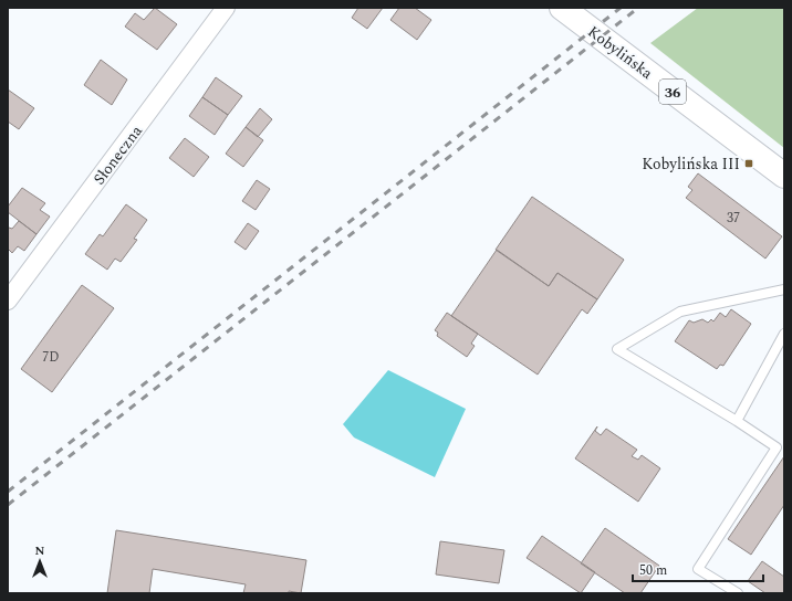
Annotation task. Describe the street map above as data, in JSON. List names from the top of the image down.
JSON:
{
  "streets": {
    "main road": ["Kobylińska", "36"],
    "street": ["Słoneczna"]
  },
  "places": {
    "transit": ["Kobylińska III"]
  },
  "house_numbers": ["37", "7D"],
  "scale_bar": "50 m",
  "north": "top"
}
